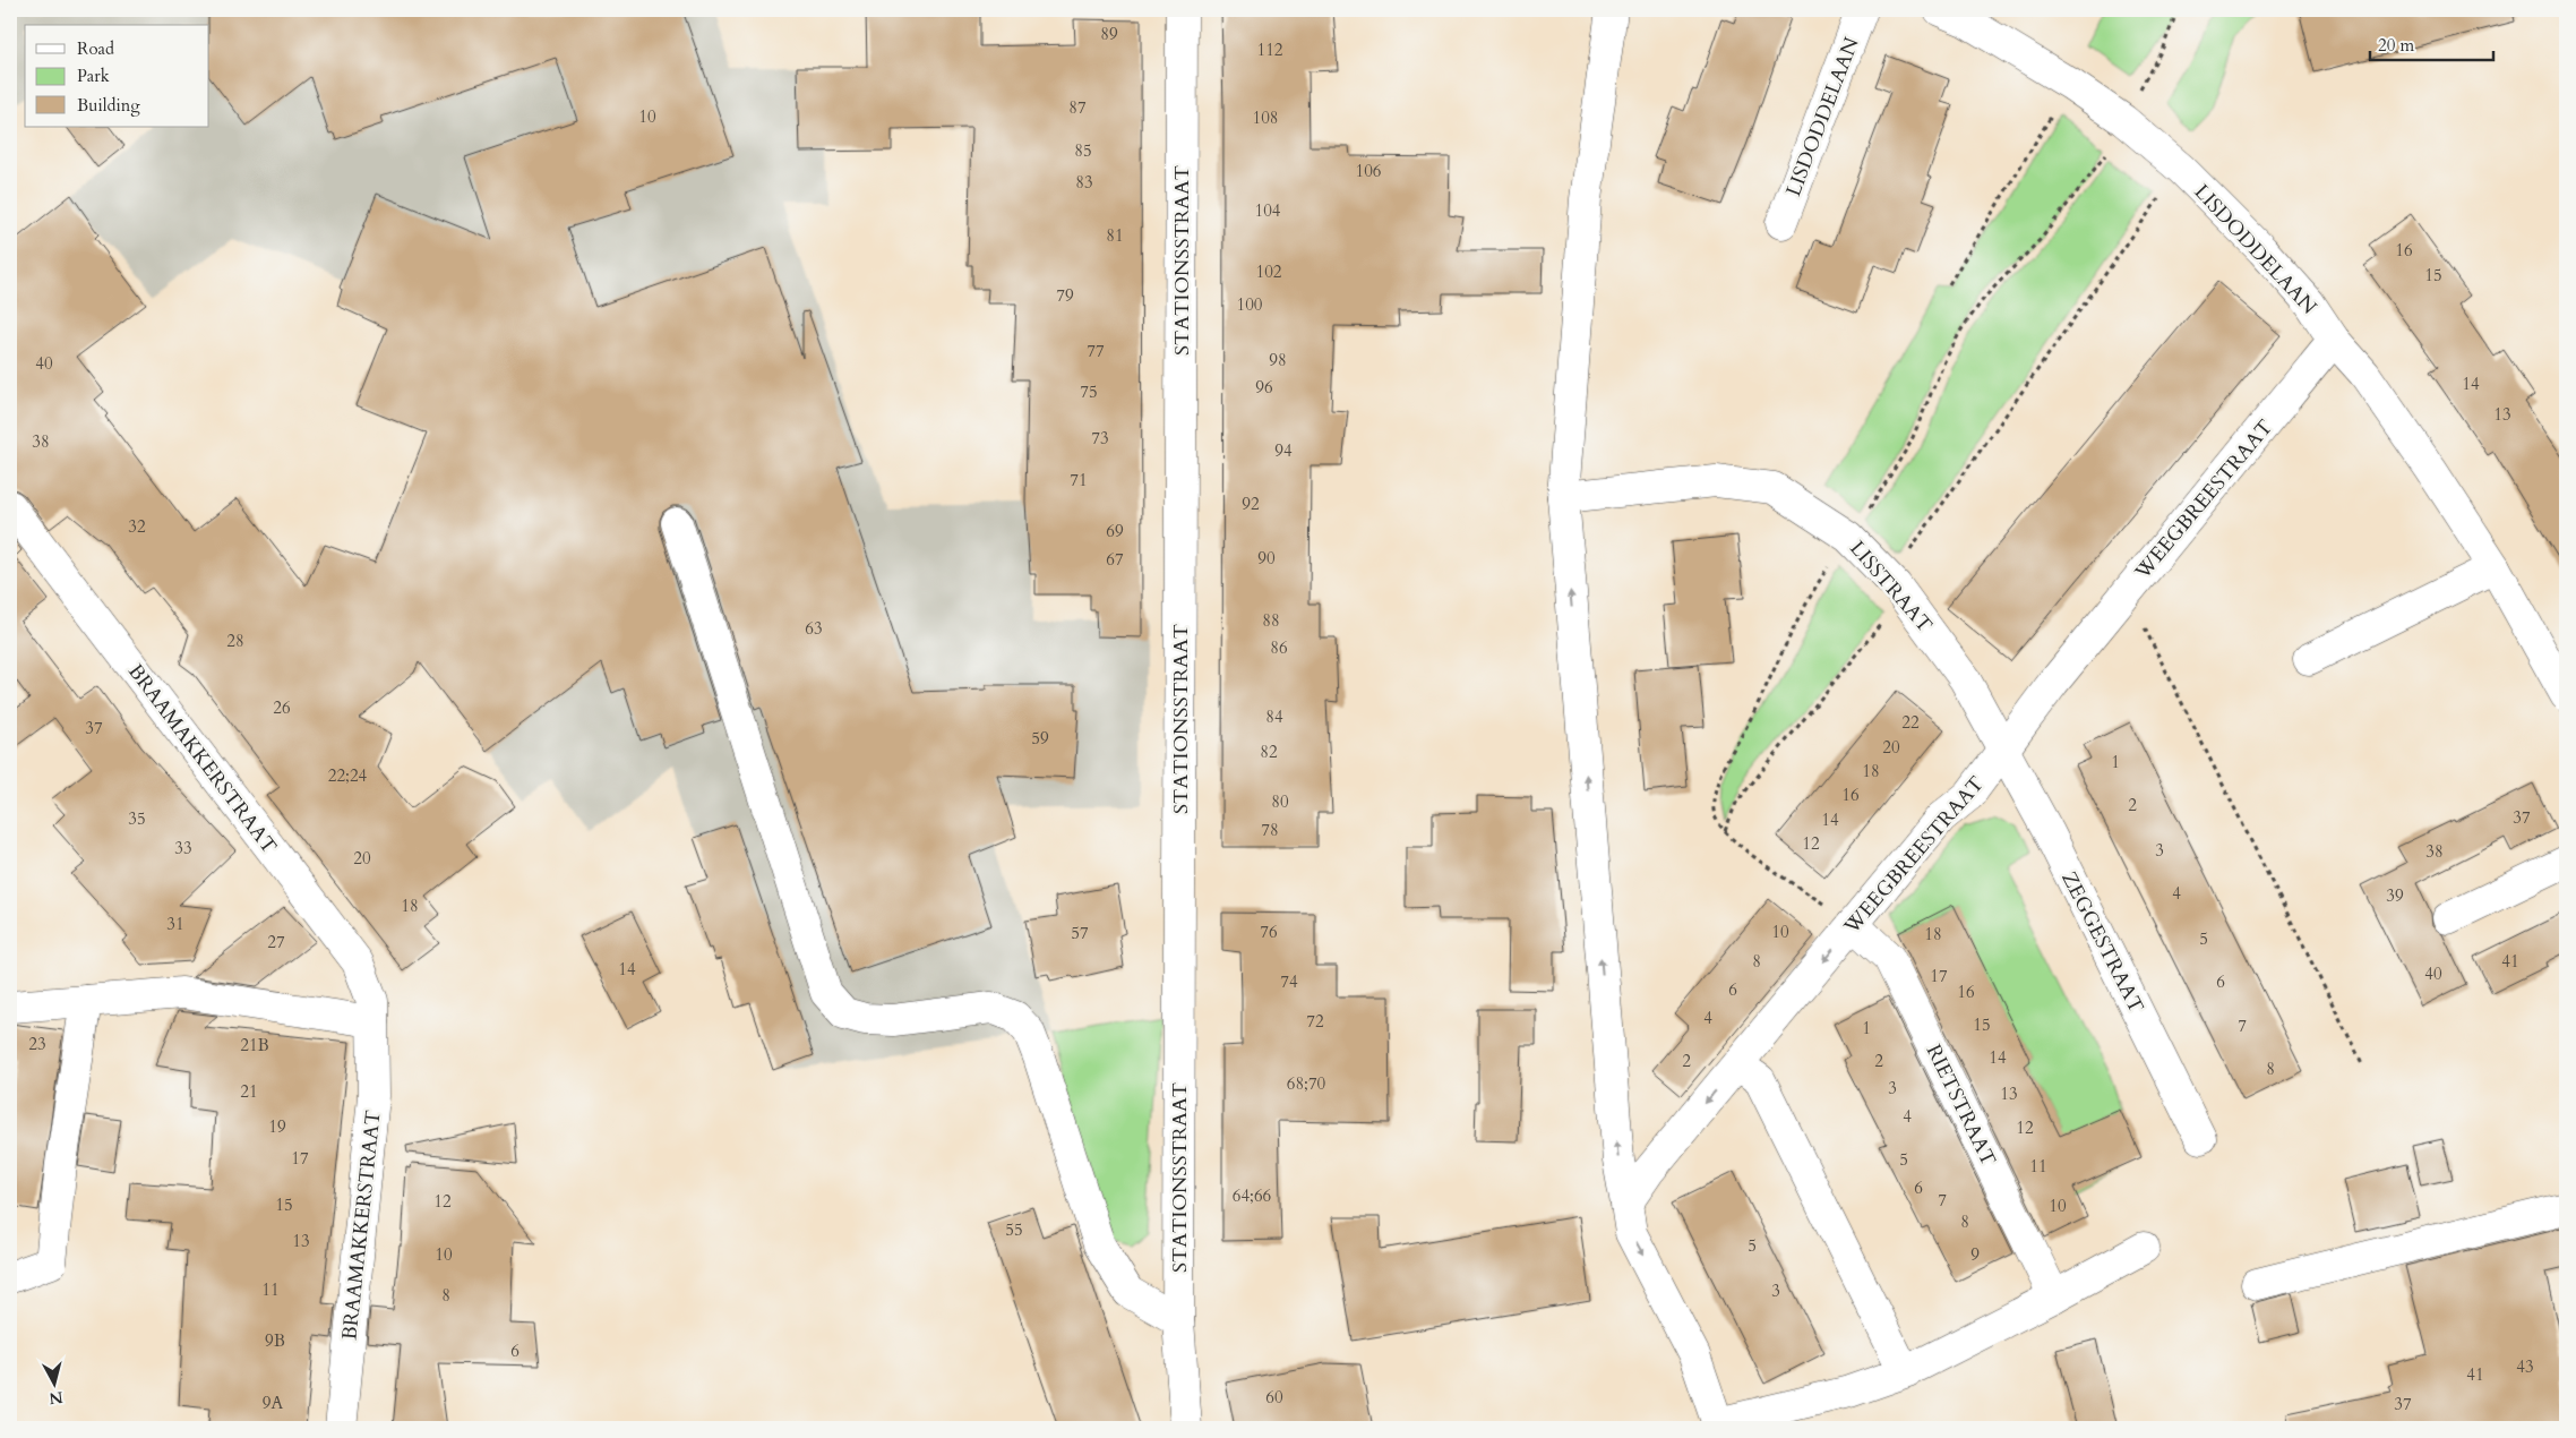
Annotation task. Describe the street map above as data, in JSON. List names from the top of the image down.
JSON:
{
  "streets": {
    "street": [
      "LISDODDELAAN",
      "STATIONSSTRAAT",
      "WEEGBREESTRAAT",
      "LISSTRAAT",
      "BRAAMAKKERSTRAAT",
      "ZEGGESTRAAT",
      "RIETSTRAAT"
    ]
  },
  "crossings": [
    ["LISDODDELAAN", "WEEGBREESTRAAT"],
    ["WEEGBREESTRAAT", "LISSTRAAT"],
    ["WEEGBREESTRAAT", "ZEGGESTRAAT"],
    ["WEEGBREESTRAAT", "RIETSTRAAT"],
    ["LISSTRAAT", "ZEGGESTRAAT"]
  ],
  "house_numbers": [
    "89",
    "112",
    "87",
    "10",
    "108",
    "85",
    "106",
    "83",
    "104",
    "81",
    "16",
    "102",
    "15",
    "79",
    "100",
    "77",
    "98",
    "40",
    "14",
    "96",
    "75",
    "13",
    "73",
    "38",
    "94",
    "71",
    "92",
    "32",
    "69",
    "90",
    "67",
    "88",
    "63",
    "28",
    "86",
    "26",
    "84",
    "22",
    "37",
    "59",
    "20",
    "82",
    "1",
    "18",
    "22;24",
    "16",
    "80",
    "2",
    "37",
    "35",
    "14",
    "78",
    "12",
    "33",
    "3",
    "38",
    "20",
    "4",
    "39",
    "18",
    "31",
    "76",
    "10",
    "57",
    "18",
    "5",
    "27",
    "8",
    "41",
    "14",
    "40",
    "17",
    "74",
    "6",
    "6",
    "16",
    "4",
    "72",
    "15",
    "7",
    "1",
    "23",
    "21B",
    "14",
    "2",
    "2",
    "8",
    "68;70",
    "3",
    "21",
    "13",
    "4",
    "19",
    "12",
    "17",
    "5",
    "11",
    "6",
    "64;66",
    "7",
    "12",
    "15",
    "10",
    "8",
    "55",
    "13",
    "5",
    "10",
    "9",
    "11",
    "3",
    "8",
    "9B",
    "6",
    "43",
    "41",
    "60",
    "9A",
    "37"
  ],
  "legend": ["Road", "Park", "Building"],
  "scale_bar": "20 m",
  "north": "bottom"
}
